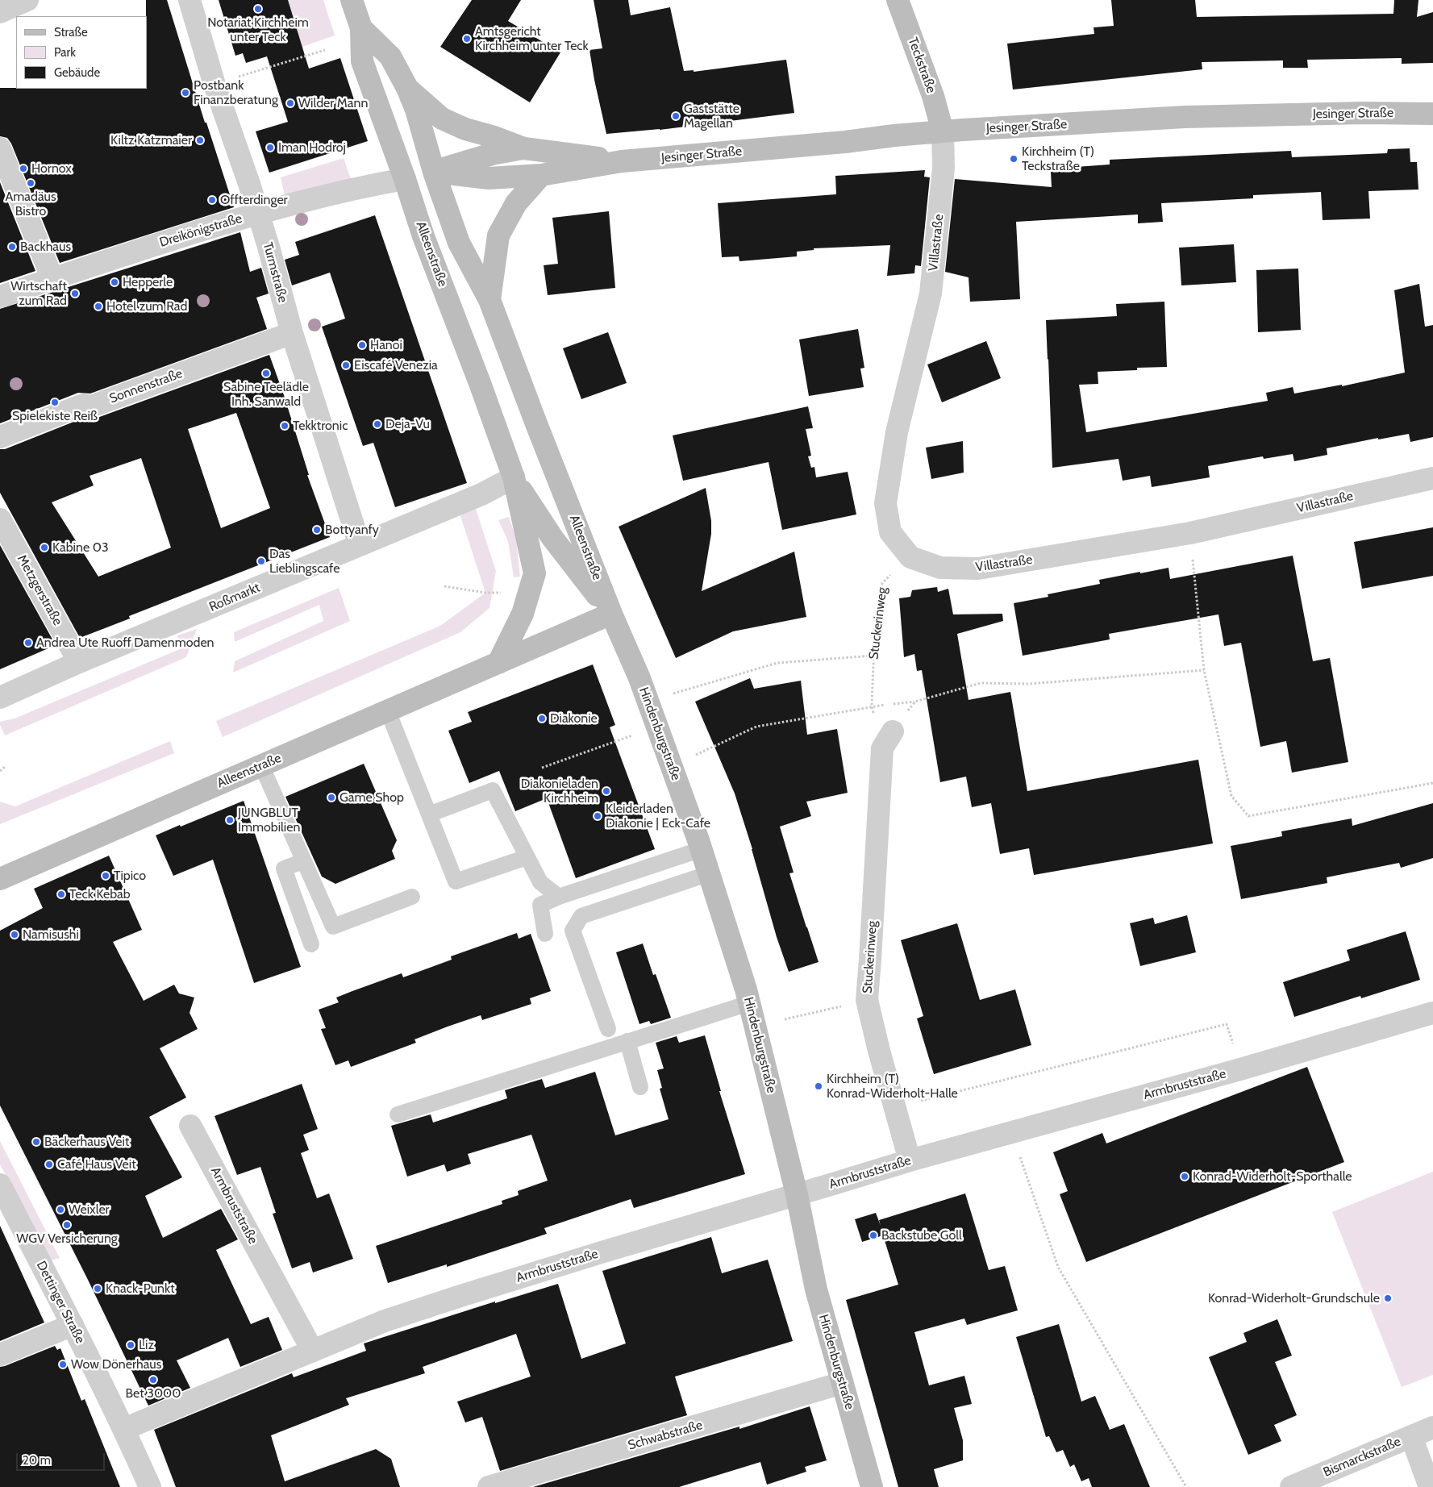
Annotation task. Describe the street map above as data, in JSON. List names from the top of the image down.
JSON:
{
  "streets": {
    "main road": [
      "Teckstraße",
      "Jesinger Straße",
      "Alleenstraße",
      "Hindenburgstraße"
    ],
    "street": [
      "Dreikönigstraße",
      "Villastraße",
      "Turmstraße",
      "Sonnenstraße",
      "Metzgerstraße",
      "Roßmarkt",
      "Stuckerinweg",
      "Armbruststraße",
      "Dettinger Straße",
      "Schwabstraße",
      "Bismarckstraße"
    ]
  },
  "crossings": [
    ["Teckstraße", "Jesinger Straße"],
    ["Teckstraße", "Villastraße"],
    ["Jesinger Straße", "Dreikönigstraße"],
    ["Jesinger Straße", "Villastraße"],
    ["Jesinger Straße", "Alleenstraße"],
    ["Dreikönigstraße", "Alleenstraße"],
    ["Dreikönigstraße", "Turmstraße"],
    ["Villastraße", "Stuckerinweg"],
    ["Alleenstraße", "Roßmarkt"],
    ["Alleenstraße", "Hindenburgstraße"],
    ["Turmstraße", "Sonnenstraße"],
    ["Turmstraße", "Roßmarkt"],
    ["Metzgerstraße", "Roßmarkt"],
    ["Stuckerinweg", "Armbruststraße"],
    ["Hindenburgstraße", "Armbruststraße"],
    ["Hindenburgstraße", "Schwabstraße"],
    ["Armbruststraße", "Dettinger Straße"]
  ],
  "places": [
    "Notariat Kirchheim unter Teck",
    "Amtsgericht Kirchheim unter Teck",
    "Postbank Finanzberatung",
    "Wilder Mann",
    "Gaststätte Magellan",
    "Kiltz Katzmaier",
    "Iman Hodroj",
    "Kirchheim (T) Teckstraße",
    "Hornox",
    "Amadäus Bistro",
    "Offterdinger",
    "Backhaus",
    "Hepperle",
    "Wirtschaft zum Rad",
    "Hotel zum Rad",
    "Hanoi",
    "Eiscafé Venezia",
    "Sabine Teelädle Inh. Sanwald",
    "Spielekiste Reiß",
    "Deja-Vu",
    "Tekktronic",
    "Bottyanfy",
    "Kabine 03",
    "Das Lieblingscafe",
    "Andrea Ute Ruoff Damenmoden",
    "Diakonie",
    "Diakonieladen Kirchheim",
    "Game Shop",
    "Kleiderladen Diakonie | Eck-Cafe",
    "JUNGBLUT Immobilien",
    "Tipico",
    "Teck Kebab",
    "Namisushi",
    "Kirchheim (T) Konrad-Widerholt-Halle",
    "Bäckerhaus Veit",
    "Café Haus Veit",
    "Konrad-Widerholt-Sporthalle",
    "Weixler",
    "WGV Versicherung",
    "Backstube Goll",
    "Knack-Punkt",
    "Konrad-Widerholt-Grundschule",
    "Liz",
    "Wow Dönerhaus",
    "Bet 3000"
  ],
  "legend": ["Straße", "Park", "Gebäude"],
  "scale_bar": "20 m"
}
